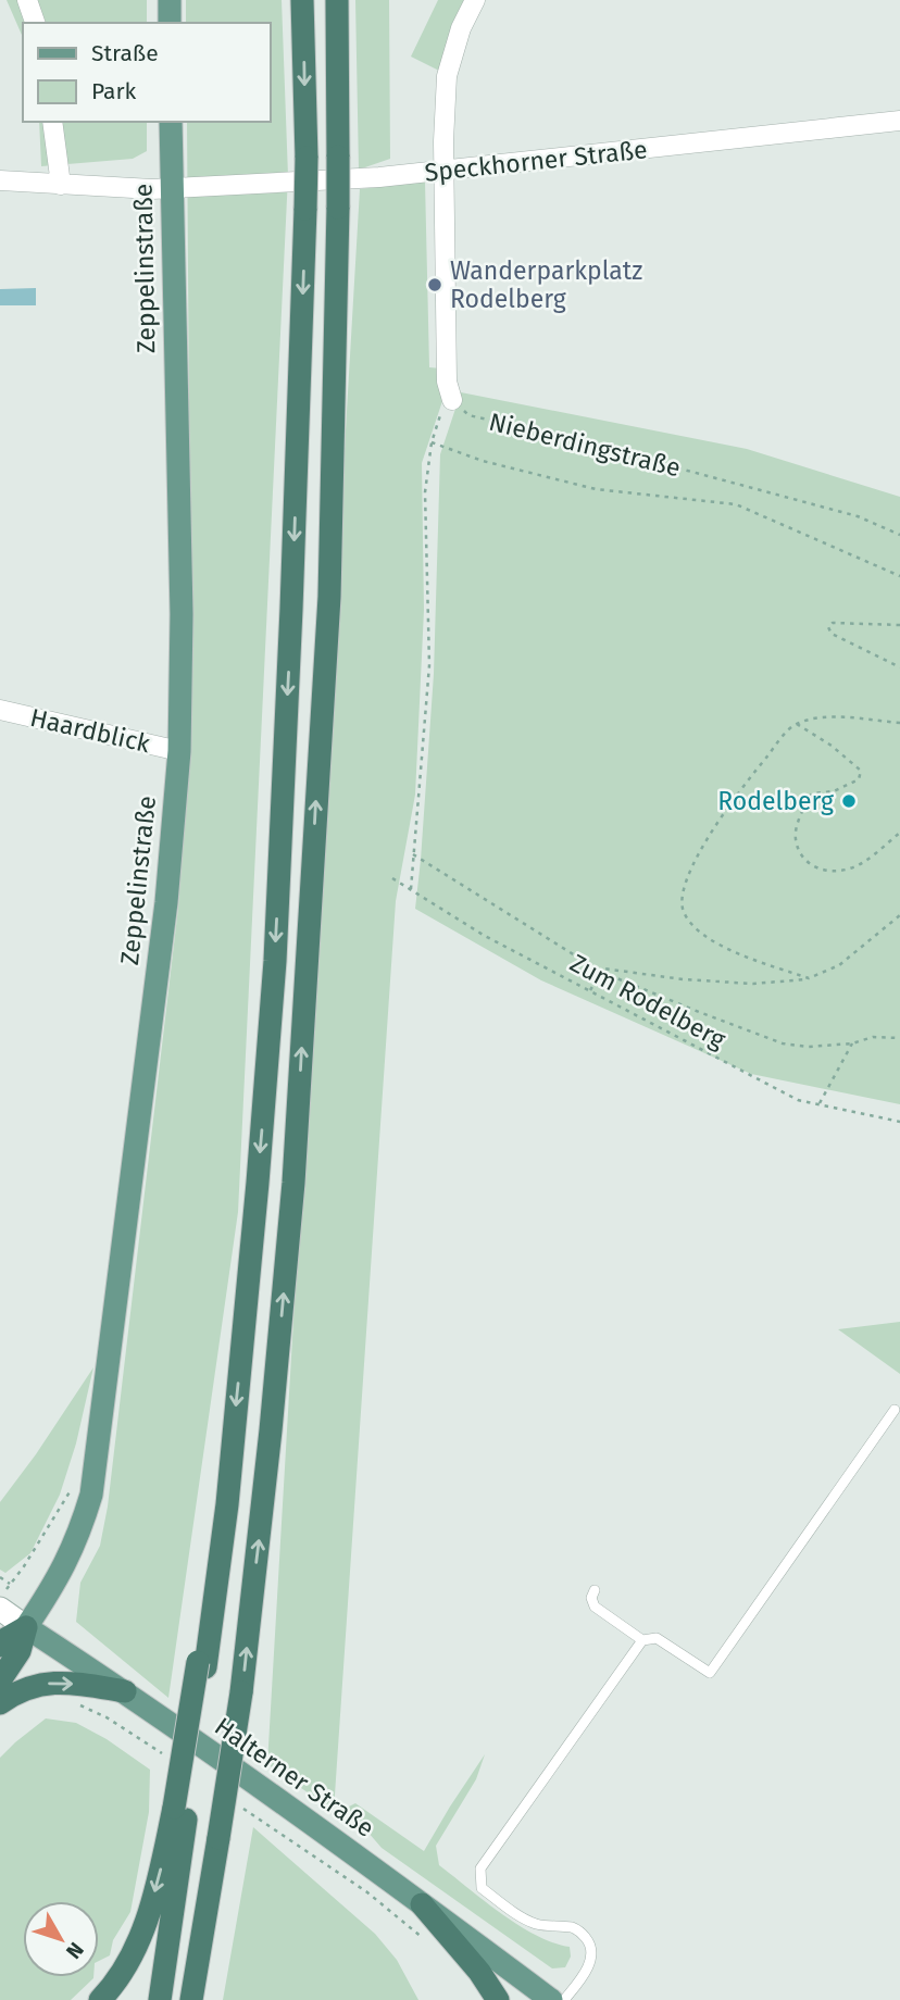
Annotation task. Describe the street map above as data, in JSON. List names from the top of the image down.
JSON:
{
  "streets": {
    "main road": ["Zeppelinstraße", "Halterner Straße"],
    "street": ["Speckhorner Straße", "Haardblick"],
    "path": ["Nieberdingstraße", "Zum Rodelberg"]
  },
  "crossings": [
    ["Speckhorner Straße", "Zeppelinstraße"],
    ["Zeppelinstraße", "Haardblick"],
    ["Zeppelinstraße", "Halterner Straße"]
  ],
  "places": ["Wanderparkplatz Rodelberg", "Rodelberg"],
  "legend": ["Straße", "Park"],
  "north": "bottom right"
}
